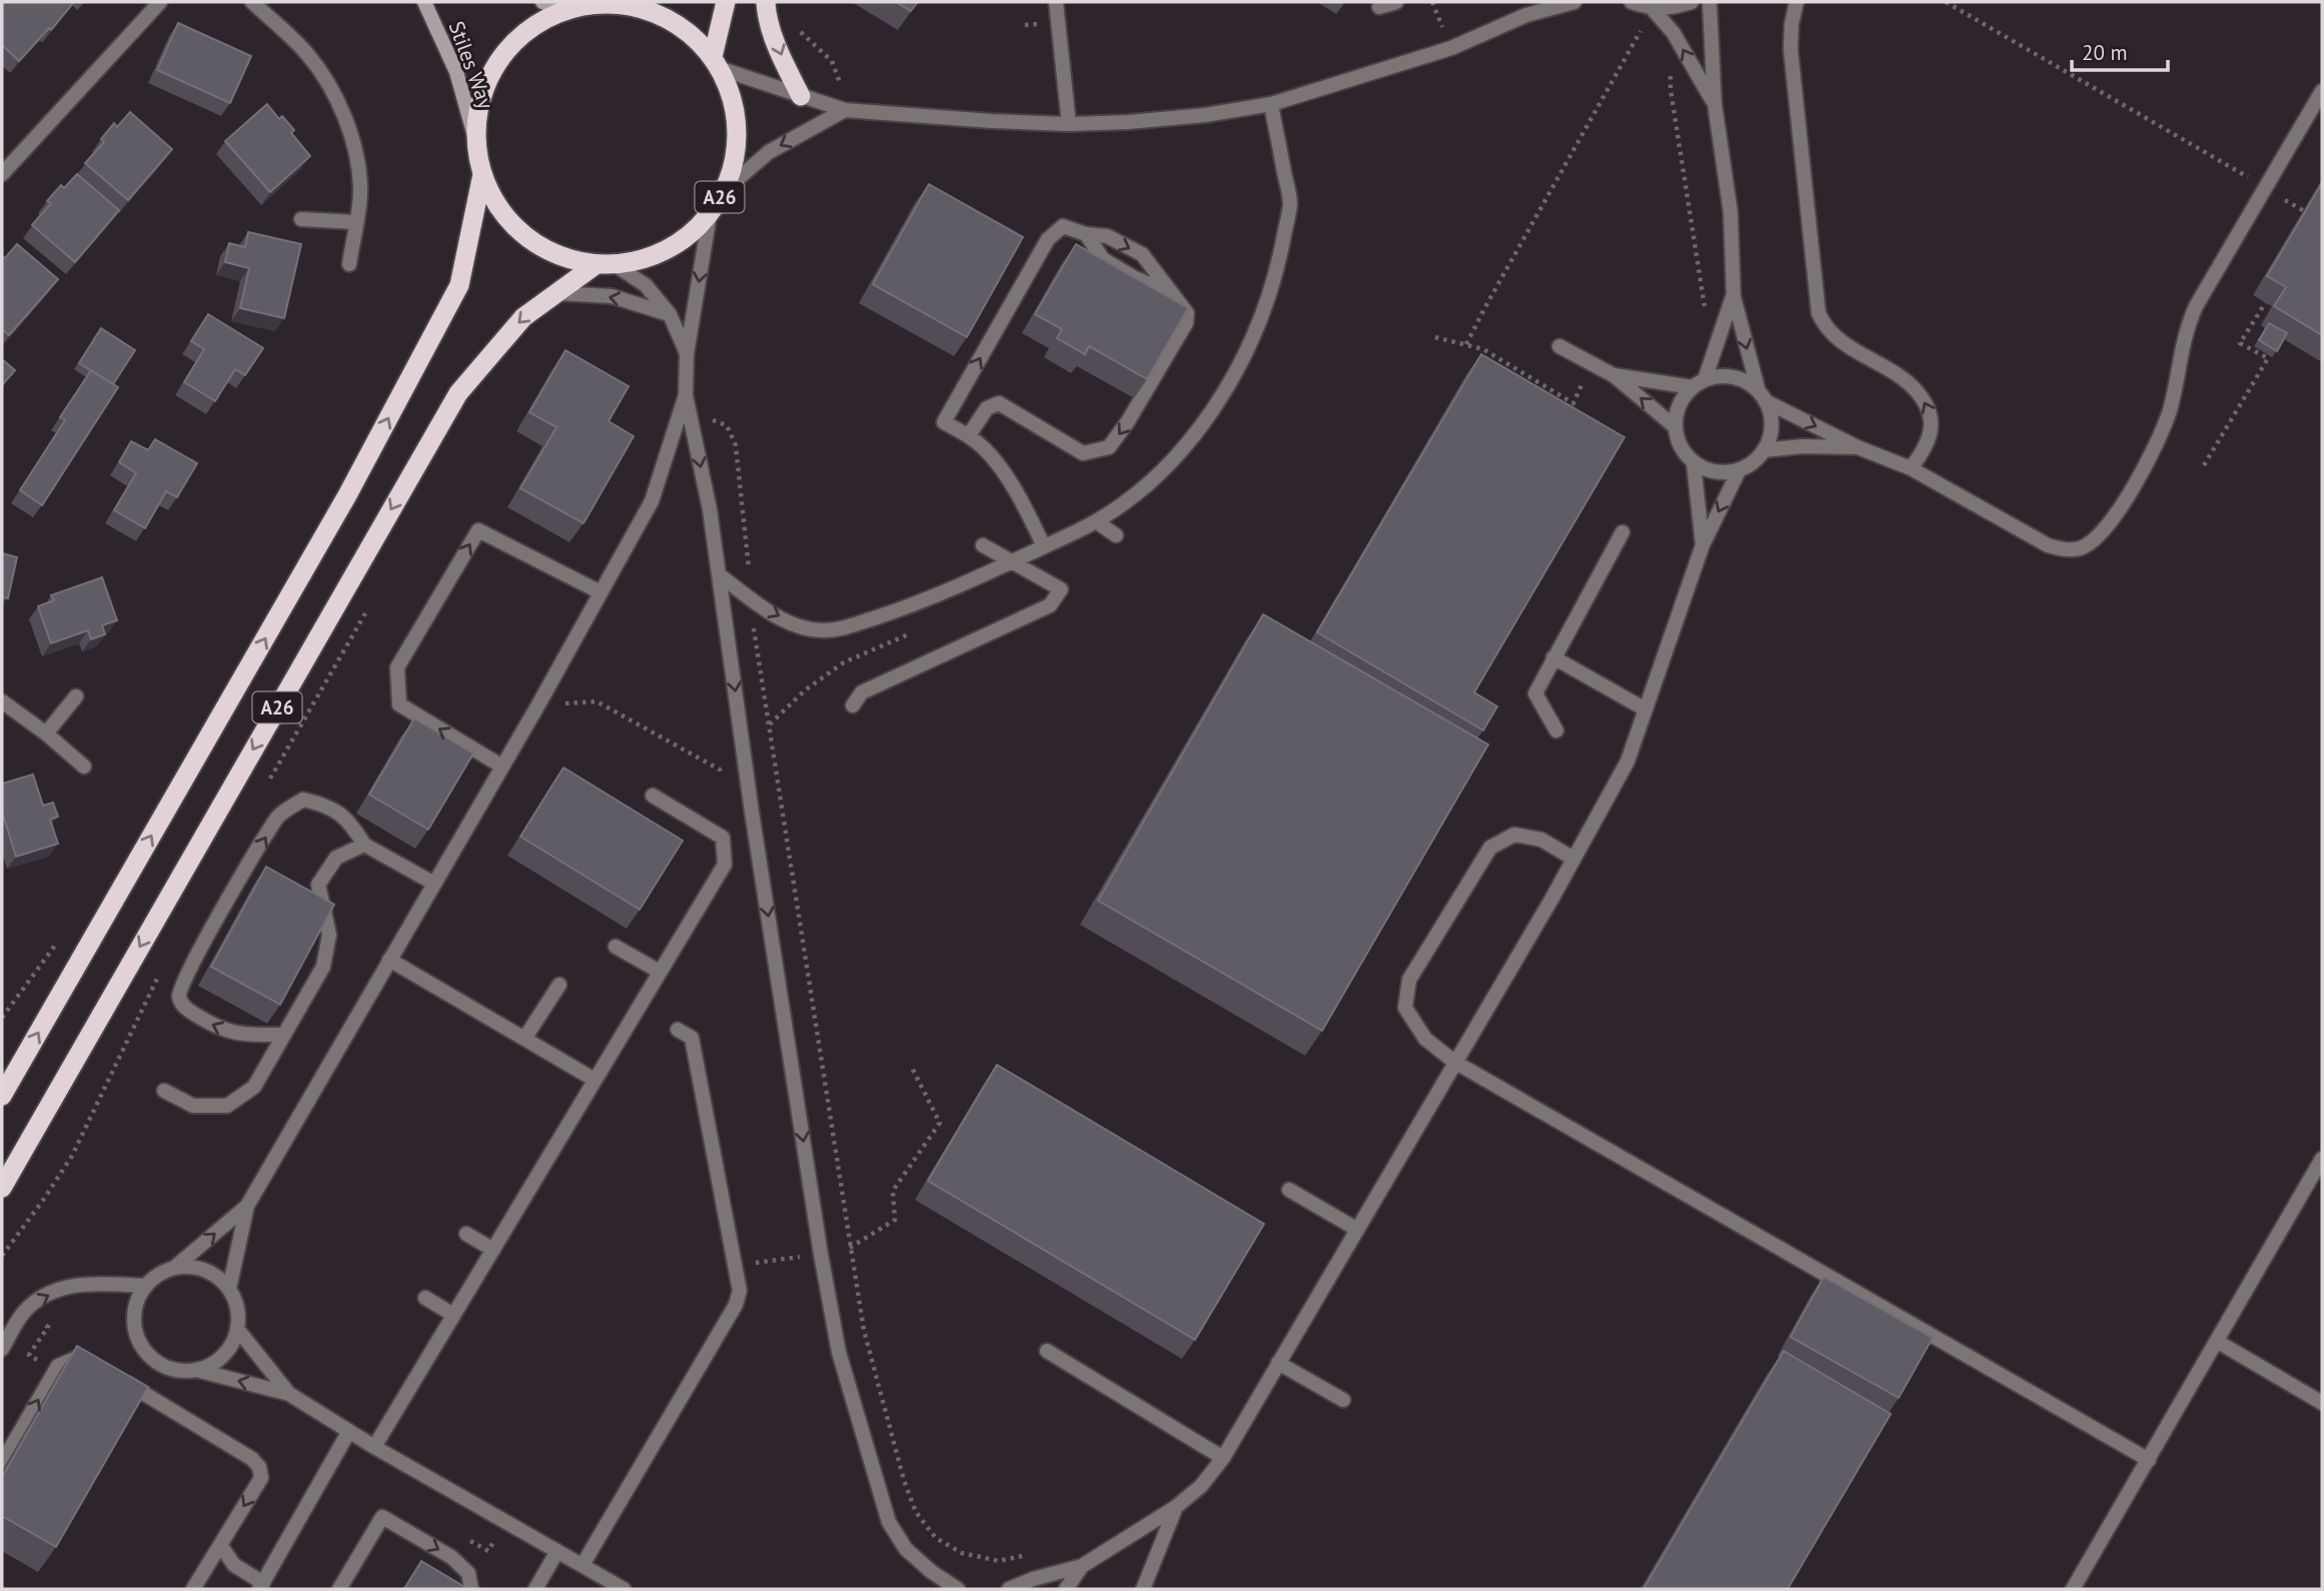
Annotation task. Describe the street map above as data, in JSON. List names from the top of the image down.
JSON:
{
  "streets": {
    "highway": ["A26"],
    "main road": ["Stiles Way"]
  },
  "crossings": [
    ["Stiles Way", "A26"]
  ],
  "scale_bar": "20 m"
}
